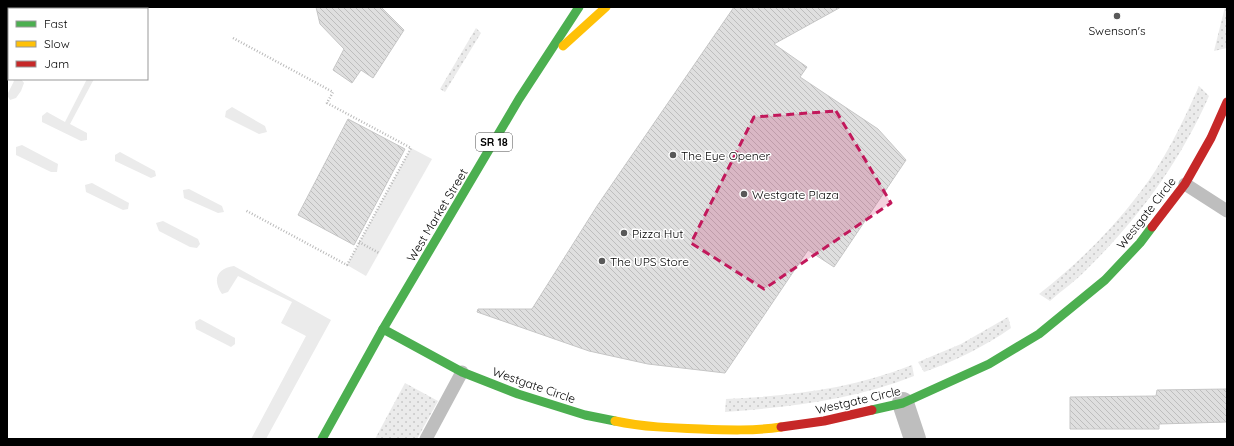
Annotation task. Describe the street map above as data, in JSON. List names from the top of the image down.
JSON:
{
  "streets": {
    "street": ["SR 18", "Westgate Circle", "West Market Street"]
  },
  "crossings": [
    ["Westgate Circle", "West Market Street"]
  ],
  "places": [
    "Swenson's",
    "The Eye Opener",
    "Westgate Plaza",
    "Pizza Hut",
    "The UPS Store"
  ],
  "legend": ["Fast", "Slow", "Jam"]
}
